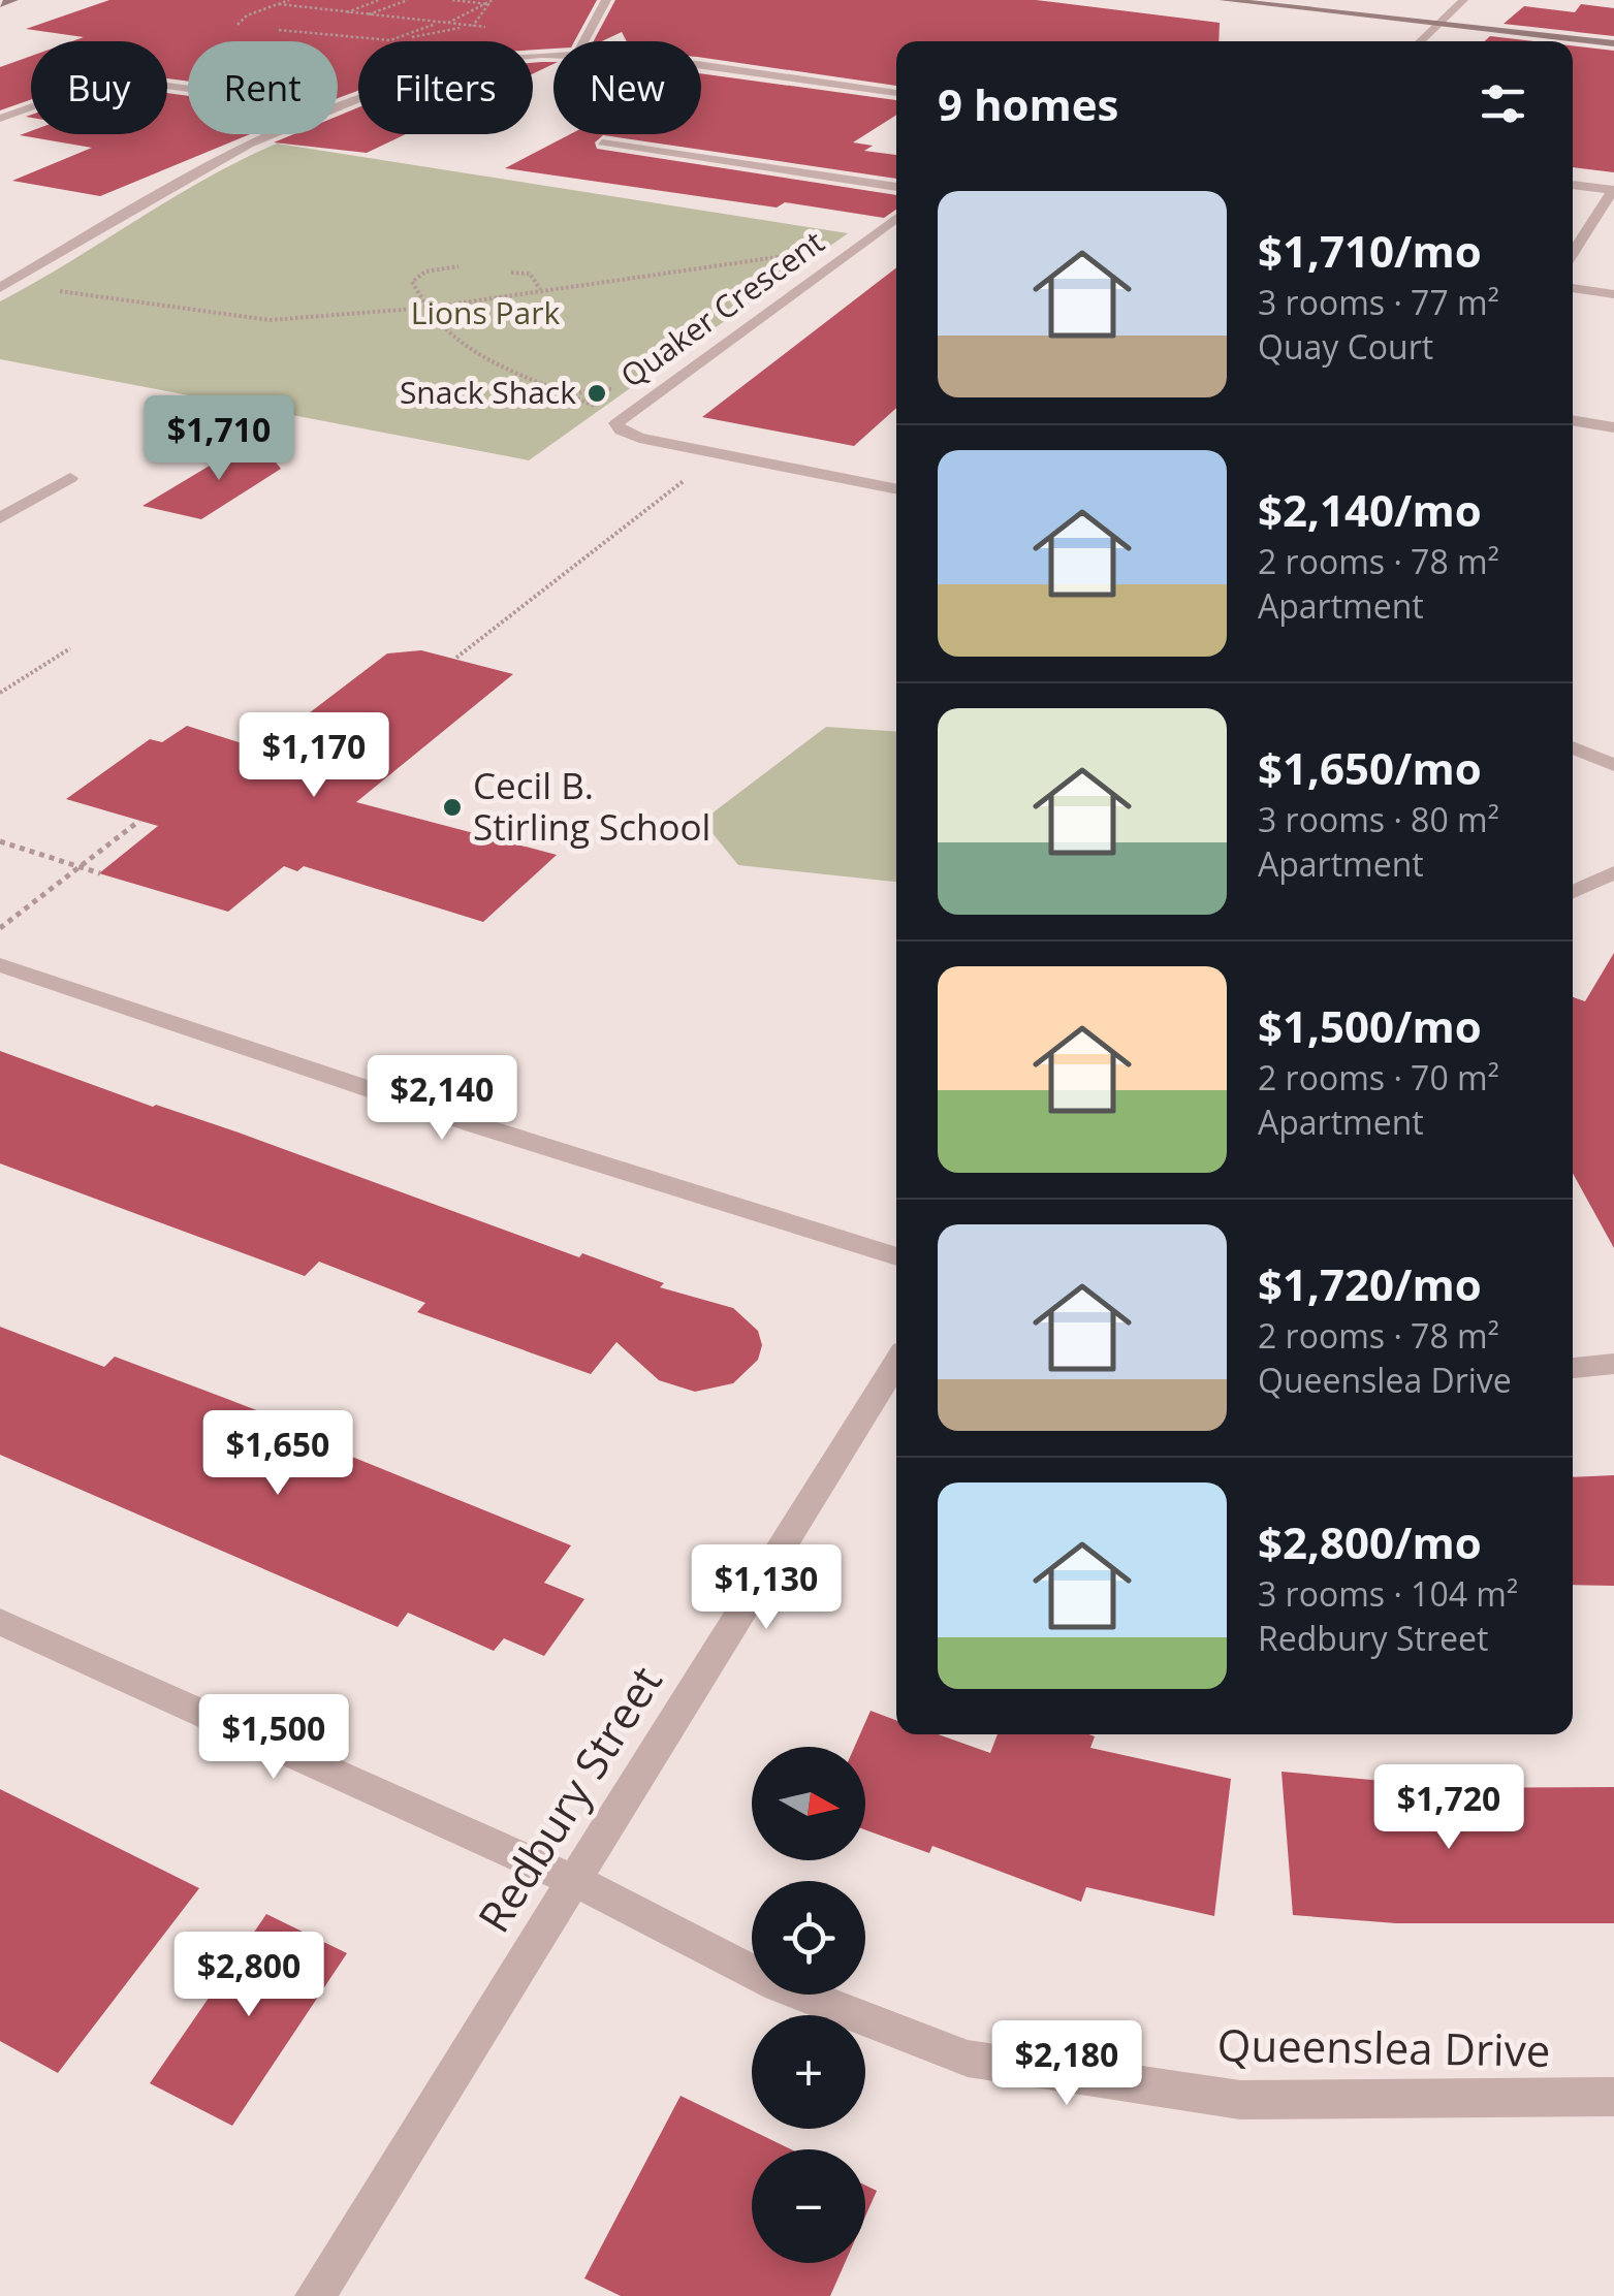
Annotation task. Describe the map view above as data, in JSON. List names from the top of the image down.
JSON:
{
  "streets": {
    "street": ["Quaker Crescent", "Redbury Street", "Queenslea Drive"]
  },
  "crossings": [
    ["Redbury Street", "Queenslea Drive"]
  ],
  "parks": ["Lions Park"],
  "places": ["Snack Shack", "Cecil B. Stirling School"],
  "north": "right",
  "page": {
    "chip": [
      "Buy",
      "Rent",
      "Filters",
      "New"
    ],
    "heading": "9 homes",
    "list": [
      {
        "name": "$1,710/mo",
        "note": "3 rooms · 77 m² · Quay Court"
      },
      {
        "name": "$2,140/mo",
        "note": "2 rooms · 78 m² · Apartment"
      },
      {
        "name": "$1,650/mo",
        "note": "3 rooms · 80 m² · Apartment"
      },
      {
        "name": "$1,500/mo",
        "note": "2 rooms · 70 m² · Apartment"
      },
      {
        "name": "$1,720/mo",
        "note": "2 rooms · 78 m² · Queenslea Drive"
      },
      {
        "name": "$2,800/mo",
        "note": "3 rooms · 104 m² · Redbury Street"
      }
    ],
    "price": [
      "$1,710",
      "$1,170",
      "$2,140",
      "$1,650",
      "$1,130",
      "$1,500",
      "$1,720",
      "$2,800",
      "$2,180"
    ],
    "map_buttons": ["+", "−"]
  }
}
